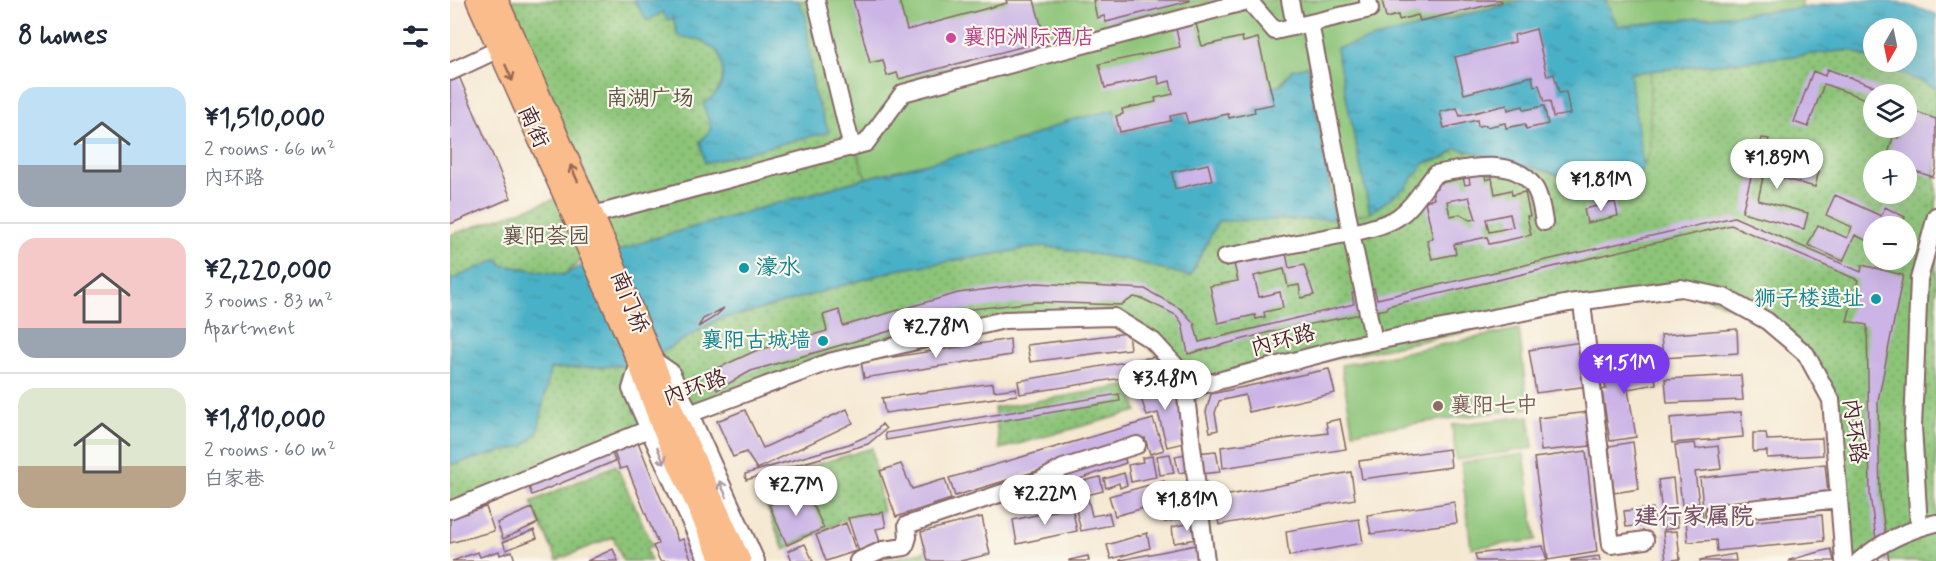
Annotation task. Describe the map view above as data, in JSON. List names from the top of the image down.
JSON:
{
  "streets": {
    "main road": ["南街", "南门桥"],
    "street": ["内环路"]
  },
  "crossings": [
    ["南街", "南门桥"]
  ],
  "districts": ["建行家属院"],
  "parks": ["南湖广场", "襄阳荟园"],
  "places": [
    "襄阳洲际酒店",
    "濠水",
    "狮子楼遗址",
    "襄阳古城墙",
    "襄阳七中"
  ],
  "north": "bottom",
  "page": {
    "heading": "8 homes",
    "map_buttons": ["+", "−"],
    "list": [
      {
        "name": "¥1,510,000",
        "note": "2 rooms · 66 m² · 内环路"
      },
      {
        "name": "¥2,220,000",
        "note": "3 rooms · 83 m² · Apartment"
      },
      {
        "name": "¥1,810,000",
        "note": "2 rooms · 60 m² · 白家巷"
      }
    ],
    "price": [
      "¥1.89M",
      "¥1.81M",
      "¥2.78M",
      "¥1.51M",
      "¥3.48M",
      "¥2.7M",
      "¥2.22M",
      "¥1.81M"
    ]
  }
}
